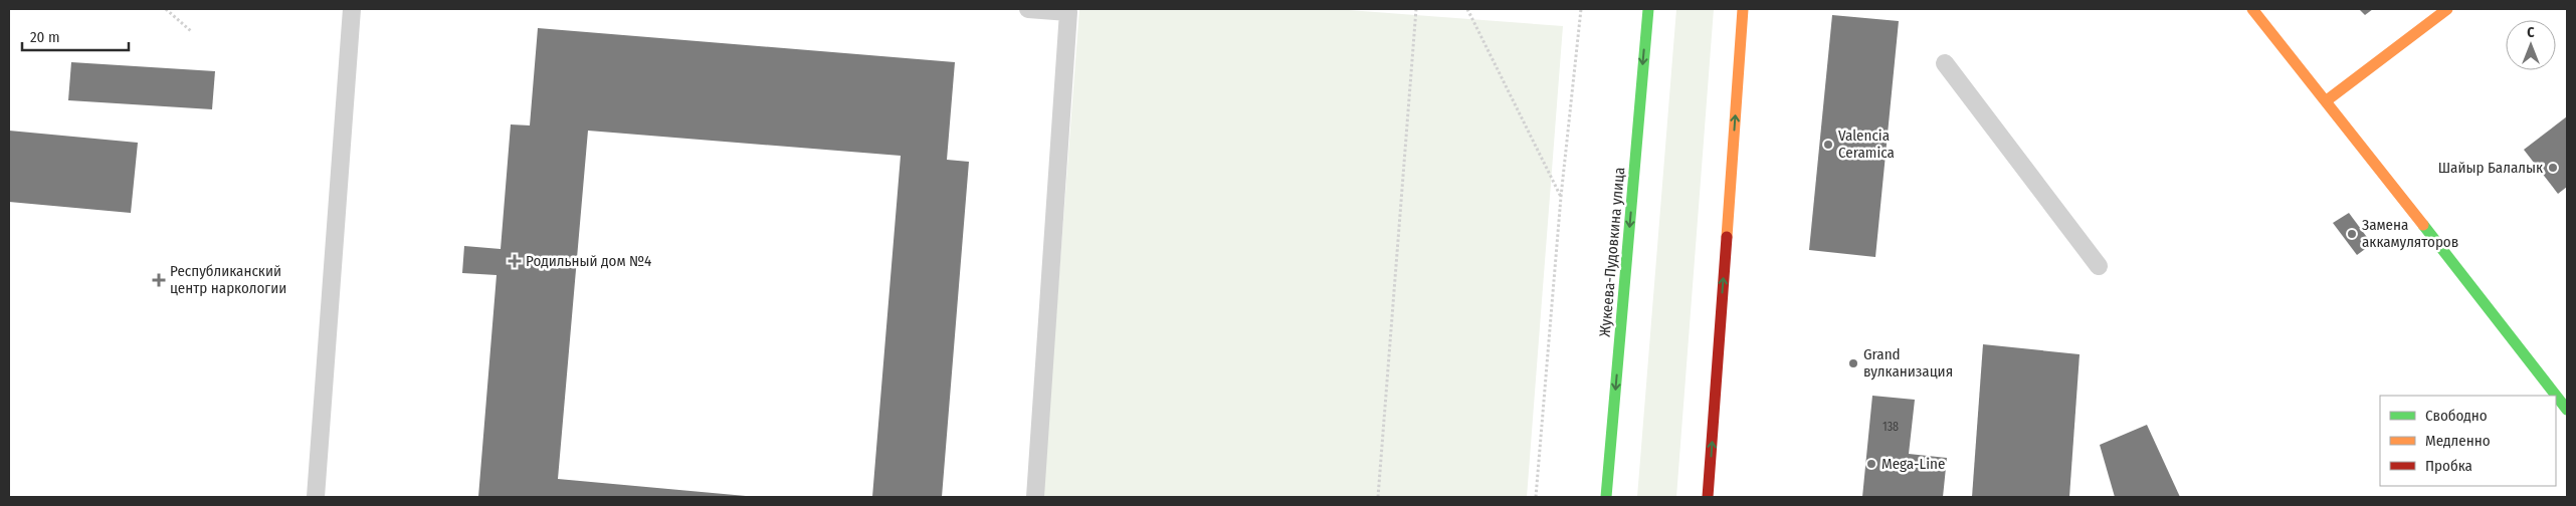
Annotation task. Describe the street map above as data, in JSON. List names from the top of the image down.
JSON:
{
  "streets": {
    "main road": ["Жукеева-Пудовкина улица"]
  },
  "places": {
    "other": [
      "Valencia Ceramica",
      "Шайыр Балалык",
      "Замена аккамуляторов",
      "Grand вулканизация",
      "Mega-Line"
    ],
    "health": ["Родильный дом №4", "Республиканский центр наркологии"]
  },
  "house_numbers": ["138"],
  "legend": ["Свободно", "Медленно", "Пробка"],
  "scale_bar": "20 m",
  "north": "top"
}
